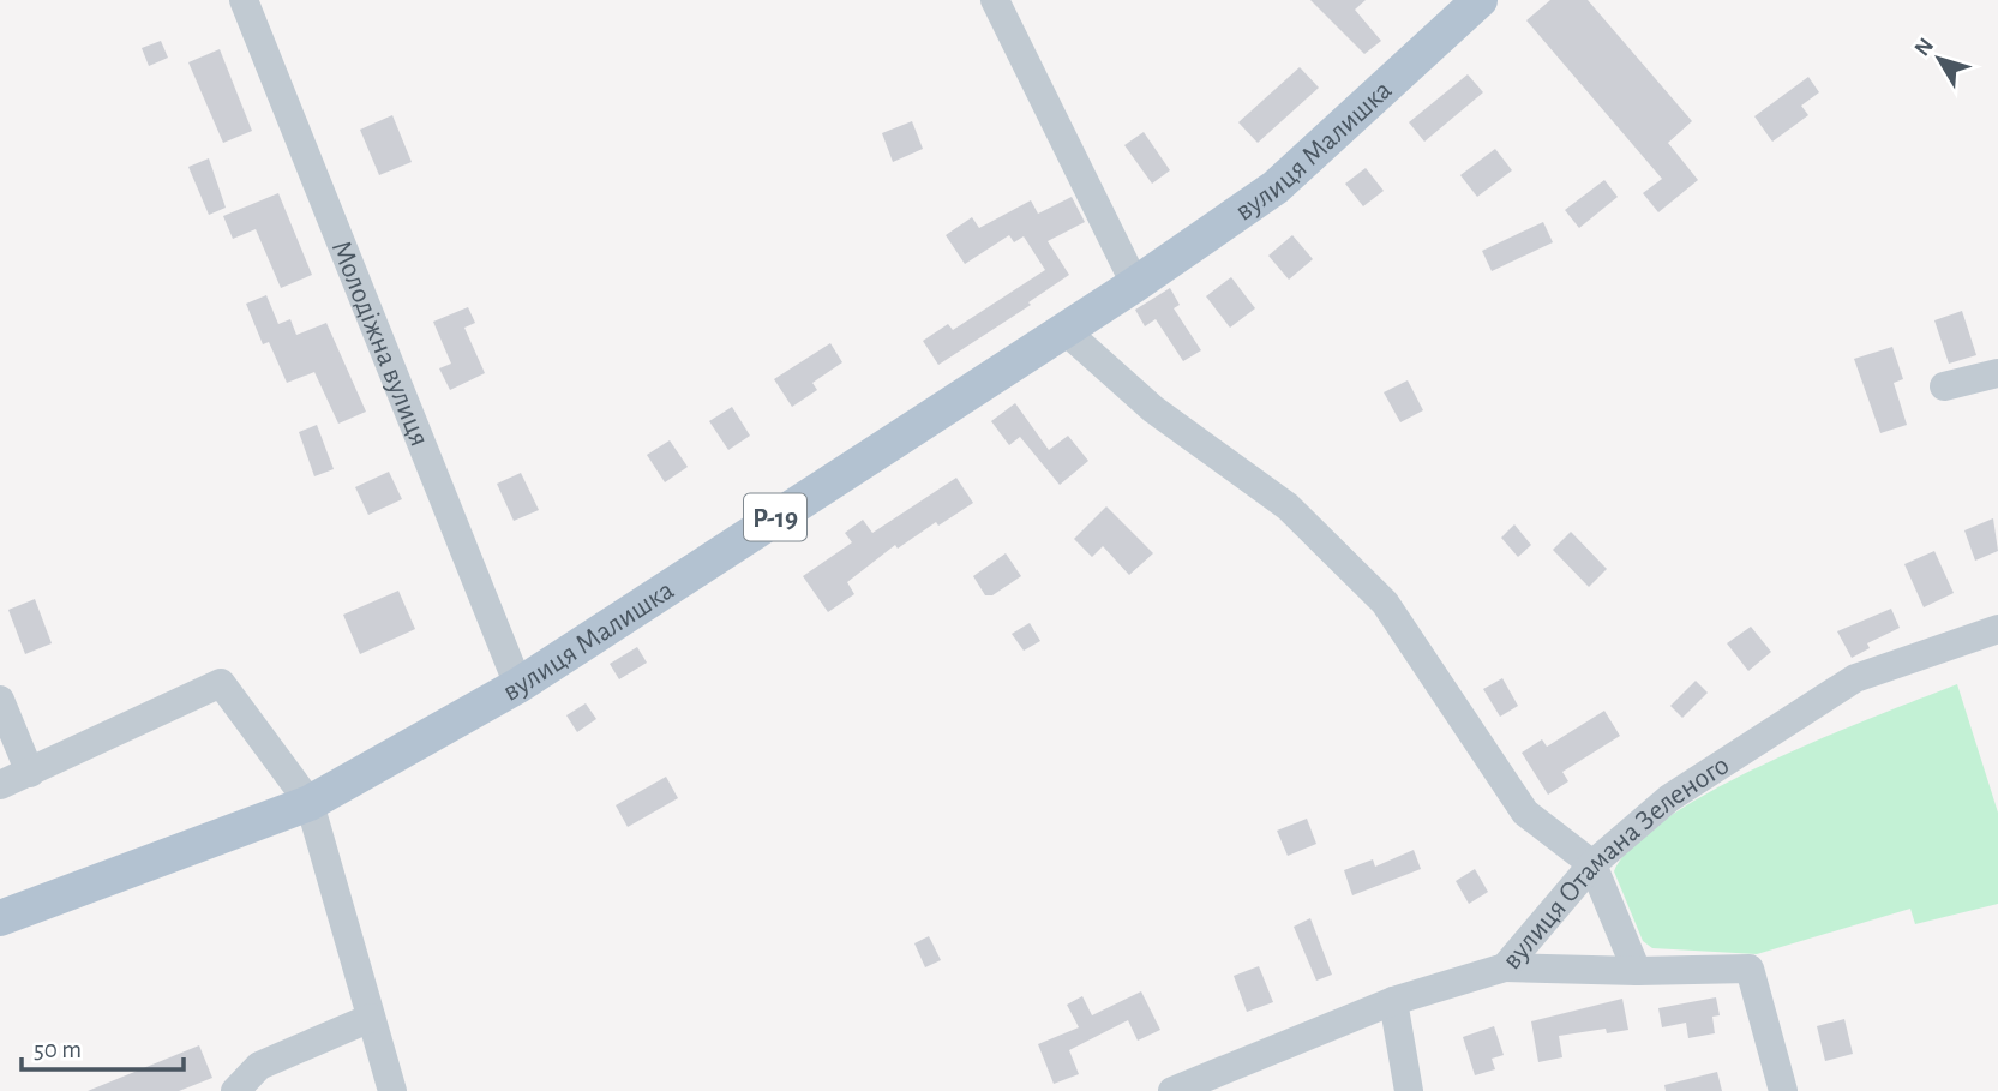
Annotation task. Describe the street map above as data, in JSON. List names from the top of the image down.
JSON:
{
  "streets": {
    "main road": ["вулиця Малишка", "Р-19"],
    "street": ["Молодіжна вулиця", "вулиця Отамана Зеленого"]
  },
  "crossings": [
    ["вулиця Малишка", "Молодіжна вулиця"]
  ],
  "scale_bar": "50 m",
  "north": "top left"
}
